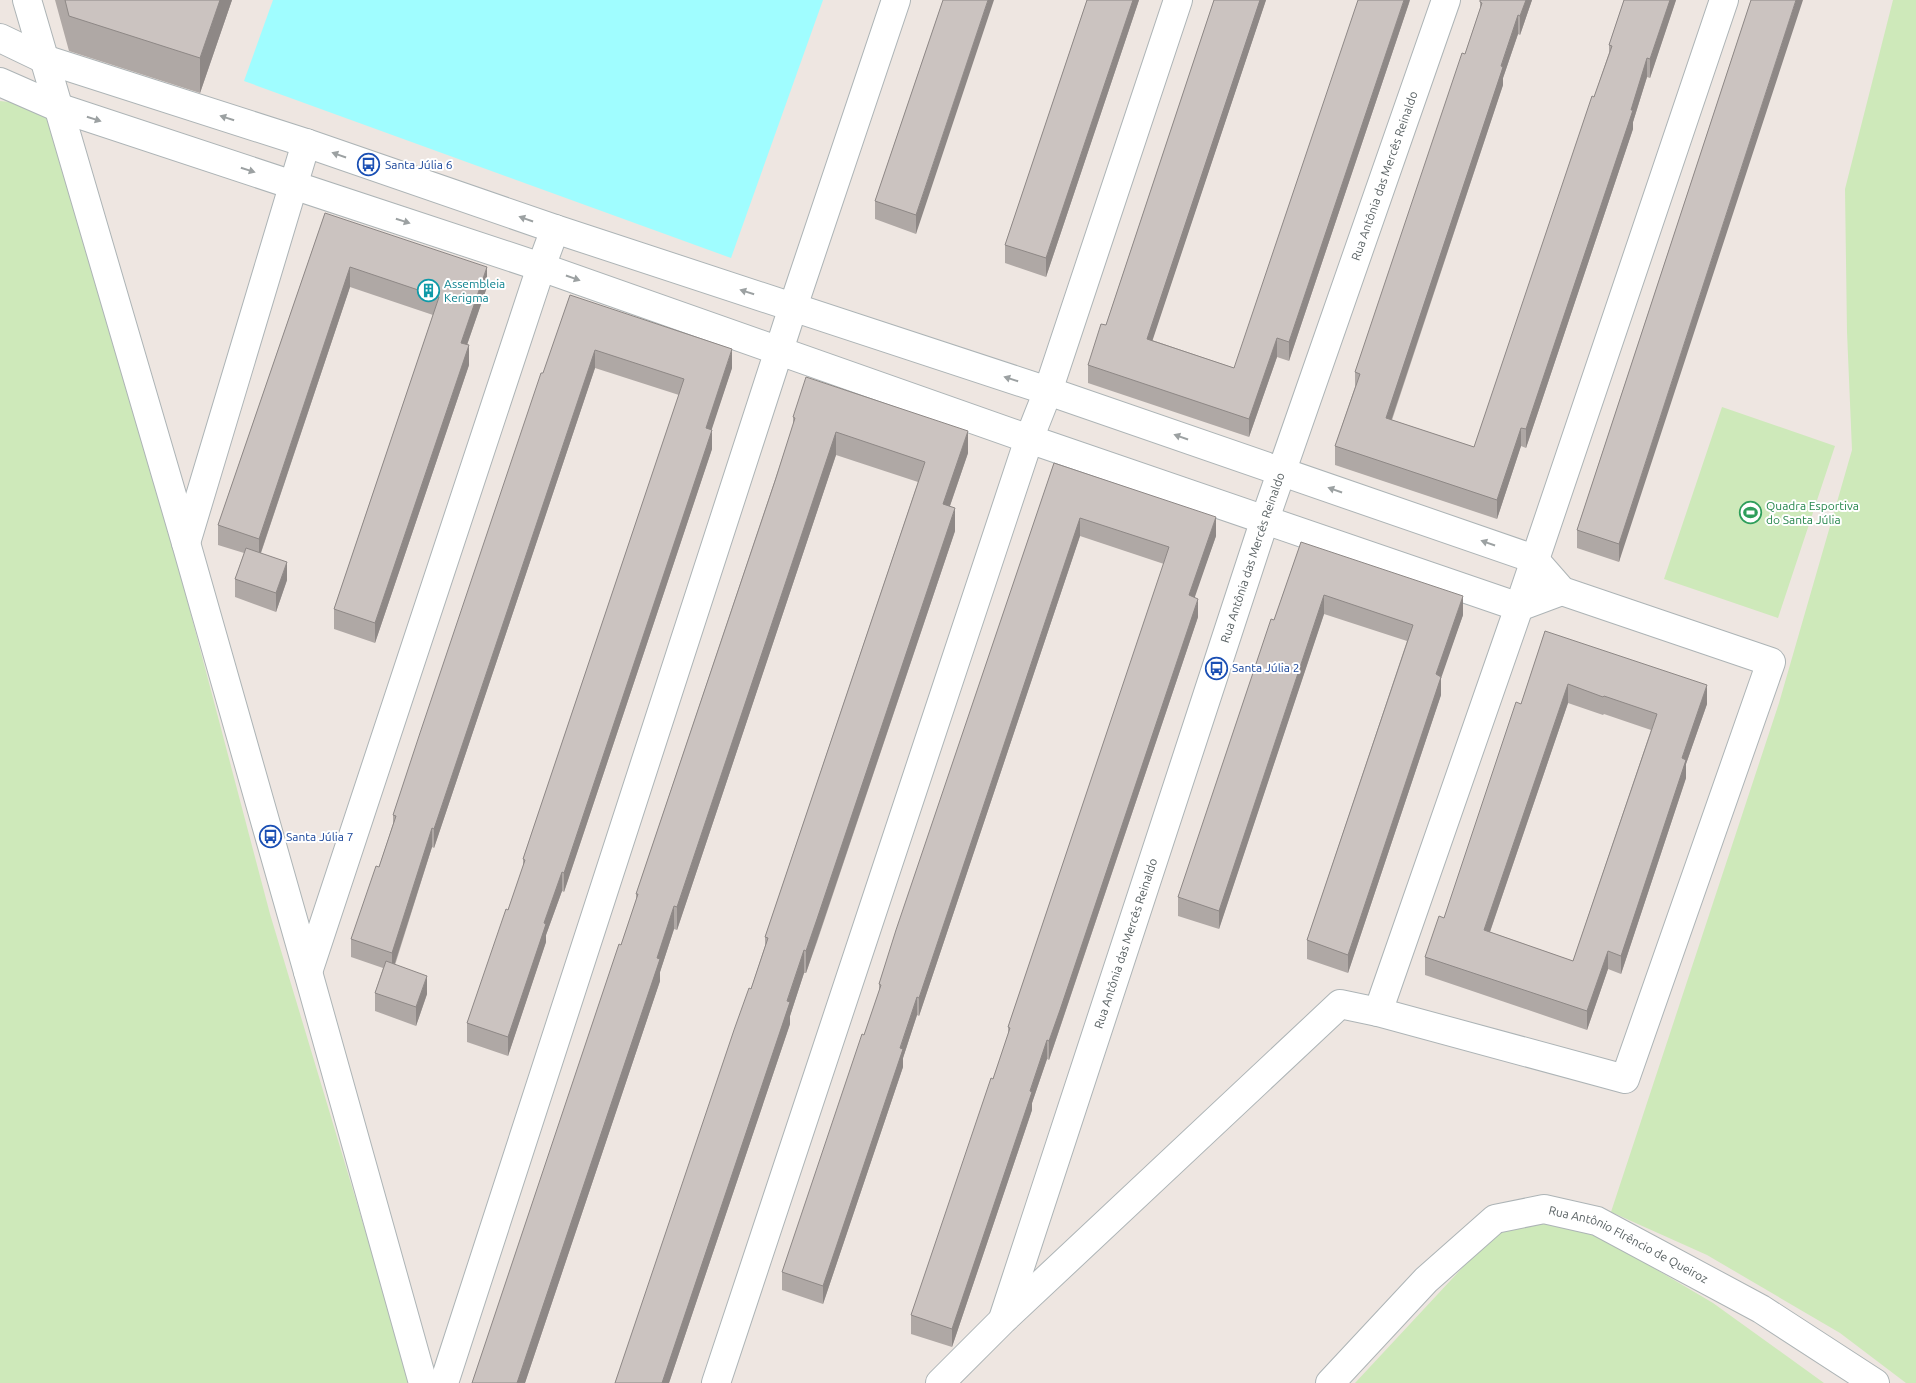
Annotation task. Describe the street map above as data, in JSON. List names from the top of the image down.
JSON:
{
  "streets": {
    "street": ["Rua Antônia das Mercês Reinaldo", "Rua Antônio Flrêncio de Queiroz"]
  },
  "places": {
    "bus stop": ["Santa Júlia 6", "Santa Júlia 2", "Santa Júlia 7"],
    "building": ["Assembleia Kerigma"],
    "sports": ["Quadra Esportiva do Santa Júlia"]
  }
}
